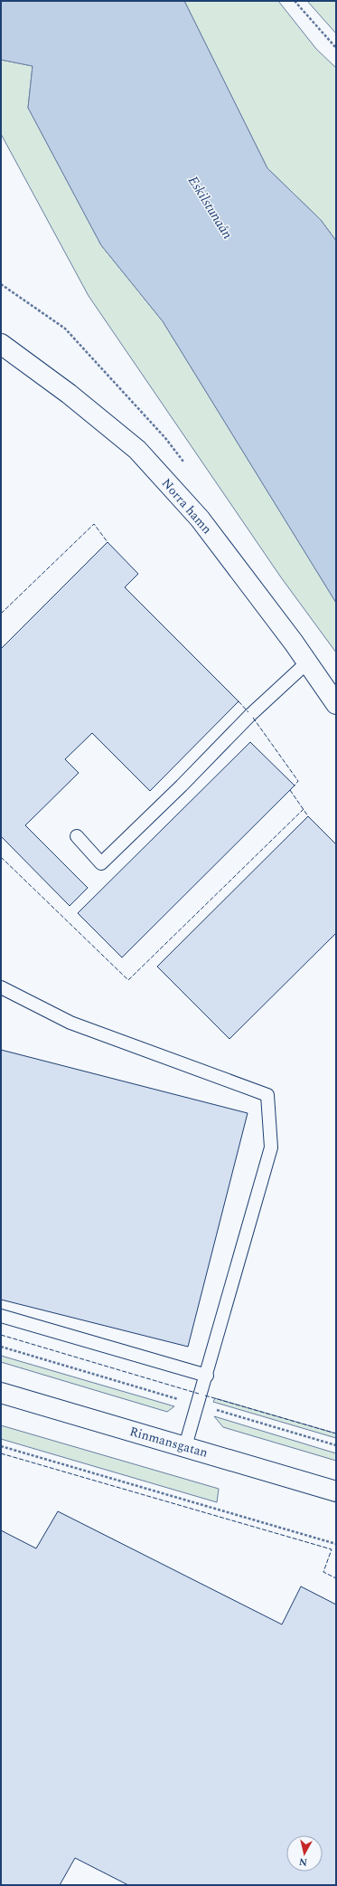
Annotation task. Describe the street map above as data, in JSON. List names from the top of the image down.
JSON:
{
  "streets": {
    "street": ["Norra hamn", "Rinmansgatan"]
  },
  "water": ["Eskilstunaån"],
  "north": "bottom"
}
